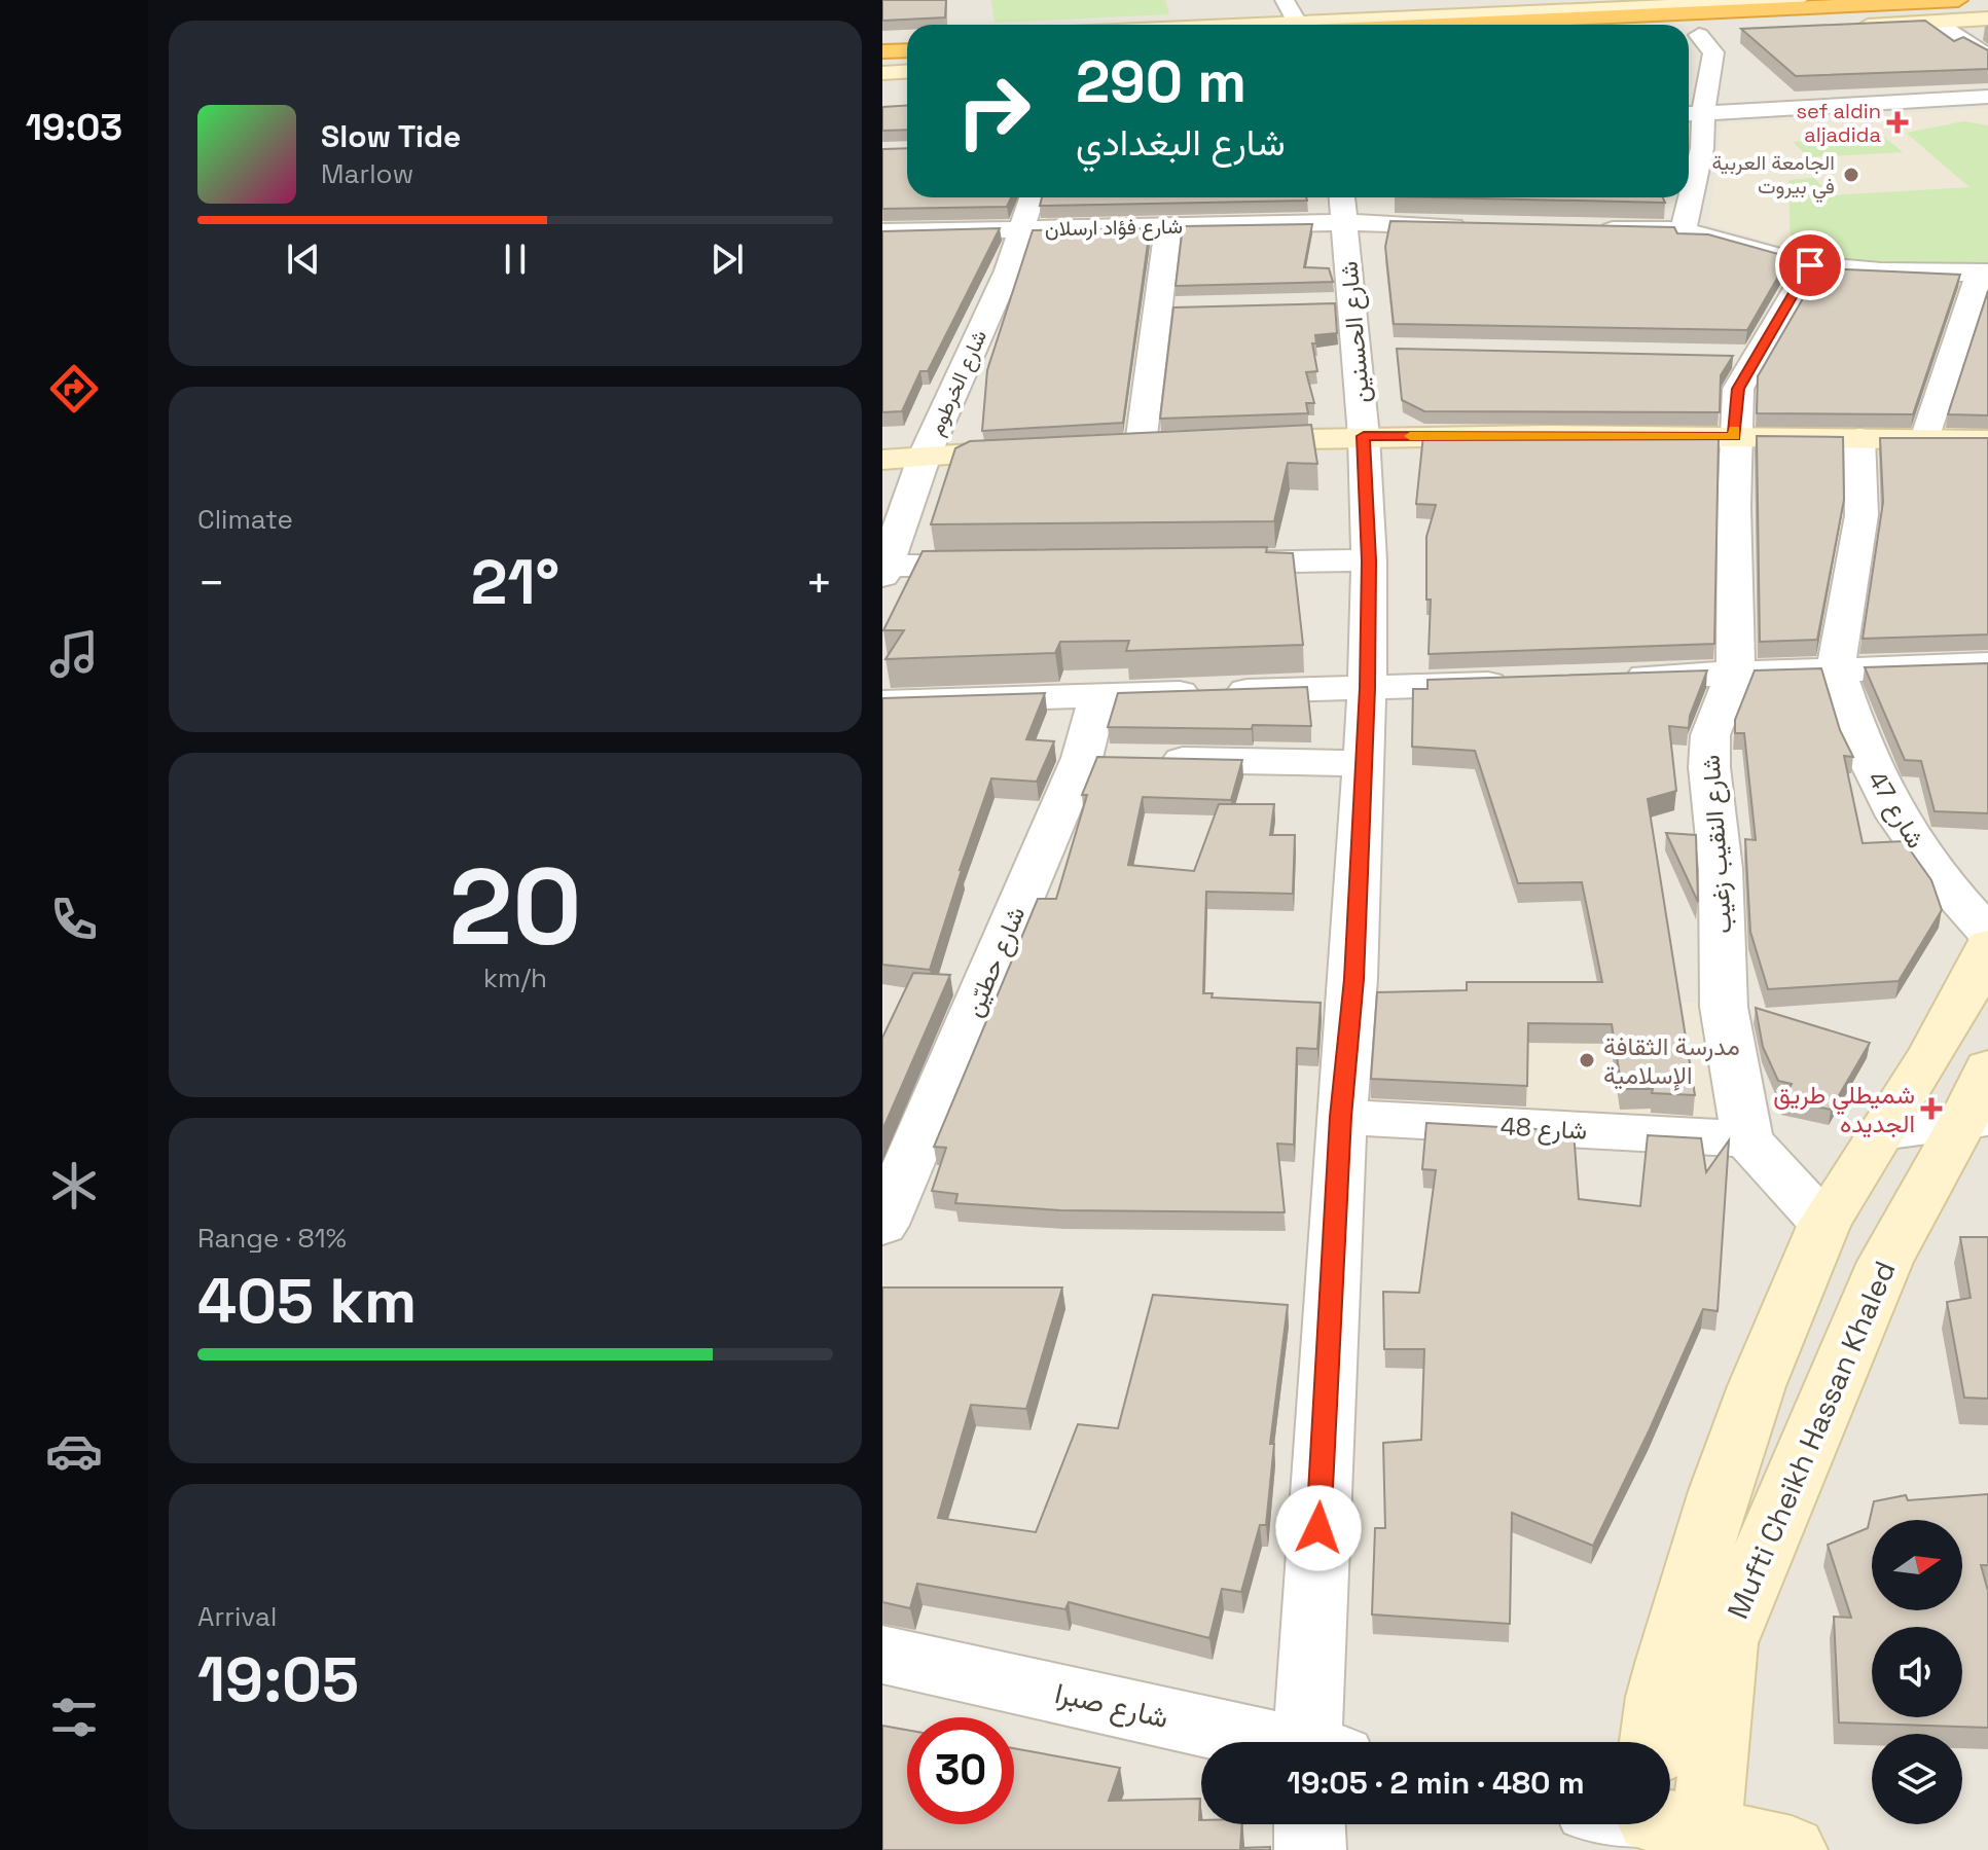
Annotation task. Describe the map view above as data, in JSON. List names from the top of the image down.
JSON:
{
  "streets": {
    "main road": ["Mufti Cheikh Hassan Khaled"],
    "street": [
      "شارع فؤاد ارسلان",
      "شارع الحسنين",
      "شارع الخرطوم",
      "شارع 47",
      "شارع النقيب زغيب",
      "شارع حطيّن",
      "شارع 48",
      "شارع صبرا"
    ]
  },
  "crossings": [
    ["شارع فؤاد ارسلان", "شارع الحسنين"],
    ["شارع فؤاد ارسلان", "شارع الخرطوم"],
    ["شارع الحسنين", "شارع 48"],
    ["شارع النقيب زغيب", "شارع 48"]
  ],
  "places": {
    "health": ["sef aldin aljadida", "شميطلي طريق الجديده"],
    "other": ["الجامعة العربية في بيروت", "مدرسة الثقافة الإسلامية"]
  },
  "north": "right",
  "page": {
    "tabs": "19:03",
    "turn": ["290 m", "شارع البغدادي"],
    "song": ["Slow Tide", "Marlow"],
    "tile": [
      "Climate",
      ["20", "km/h"],
      ["Range · 81%", "405 km"],
      ["Arrival", "19:05"]
    ],
    "heat": ["−", "21°", "+"],
    "limit": "30",
    "trip": "19:05 · 2 min · 480 m"
  }
}
